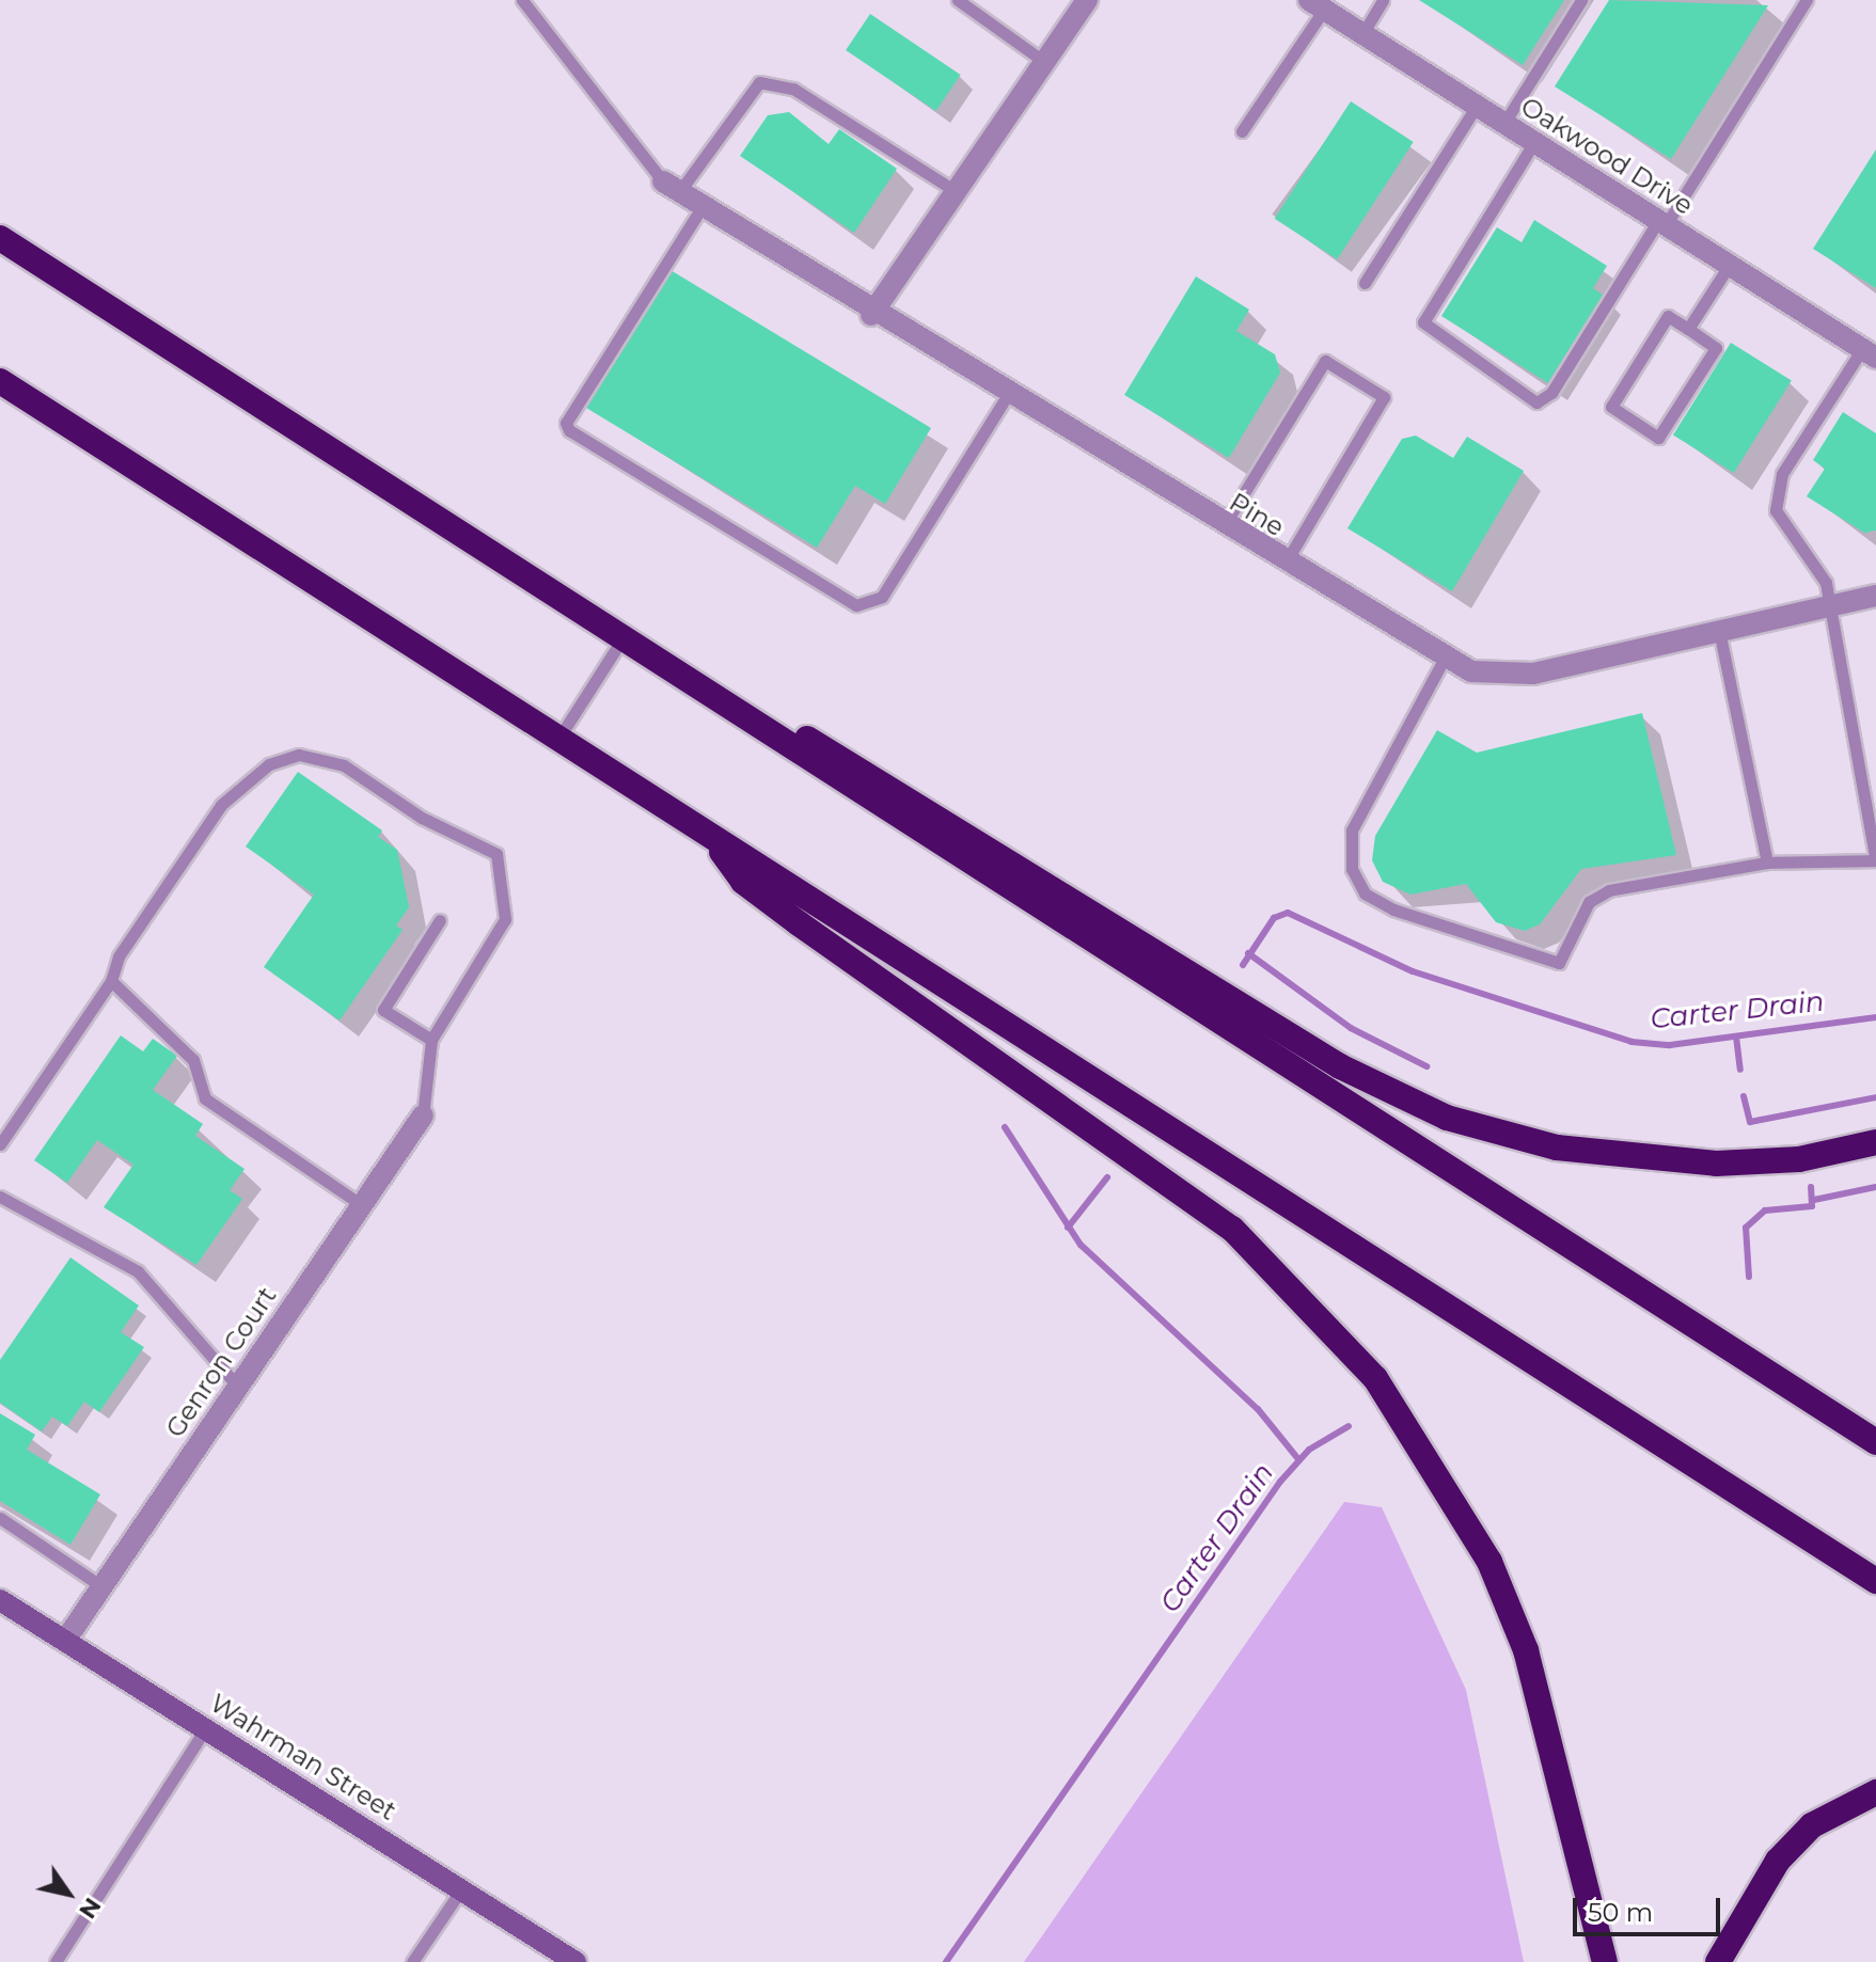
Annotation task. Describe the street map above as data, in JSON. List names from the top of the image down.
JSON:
{
  "streets": {
    "street": [
      "Oakwood Drive",
      "Pine",
      "Genron Court",
      "Wahrman Street"
    ]
  },
  "crossings": [
    ["Genron Court", "Wahrman Street"]
  ],
  "water": ["Carter Drain"],
  "scale_bar": "50 m",
  "north": "bottom right"
}
